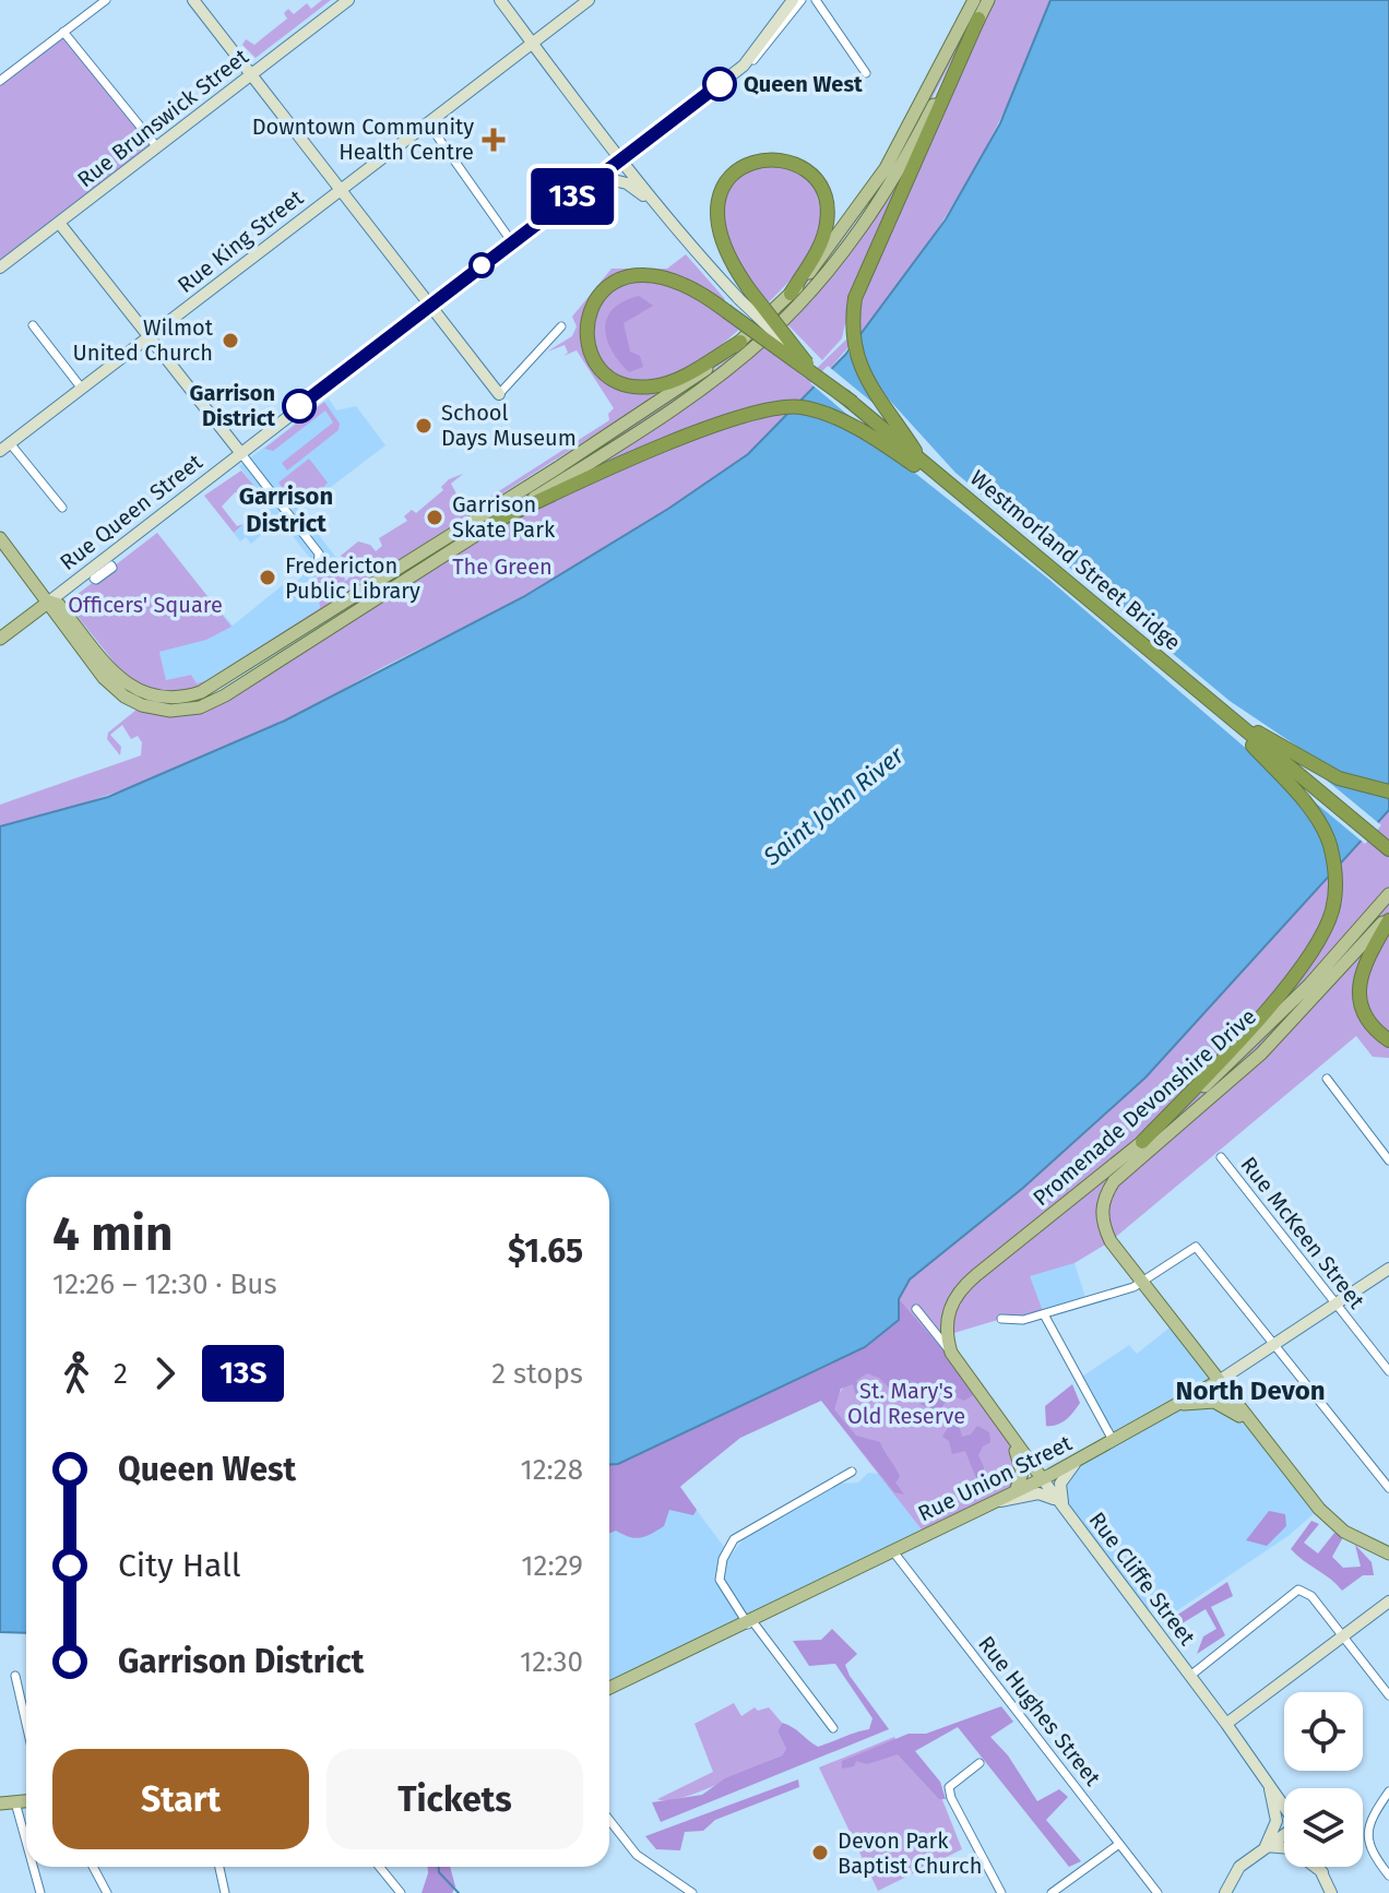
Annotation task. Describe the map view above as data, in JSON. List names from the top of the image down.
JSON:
{
  "streets": {
    "highway": ["Westmorland Street Bridge"],
    "main road": [
      "Rue Brunswick Street",
      "Rue King Street",
      "Rue Queen Street",
      "Promenade Devonshire Drive",
      "Rue Union Street",
      "Rue Cliffe Street"
    ],
    "street": ["Rue McKeen Street", "Rue Hughes Street"]
  },
  "crossings": [
    ["Promenade Devonshire Drive", "Rue Union Street"],
    ["Promenade Devonshire Drive", "Rue Cliffe Street"],
    ["Rue McKeen Street", "Rue Union Street"],
    ["Rue Union Street", "Rue Cliffe Street"],
    ["Rue Union Street", "Rue Hughes Street"]
  ],
  "districts": ["Garrison District", "North Devon"],
  "water": ["Saint John River"],
  "parks": ["The Green", "Officers' Square", "St. Mary's Old Reserve"],
  "places": {
    "other": [
      "Queen West",
      "Wilmot United Church",
      "Garrison District",
      "School Days Museum",
      "Garrison Skate Park",
      "Fredericton Public Library",
      "Devon Park Baptist Church"
    ],
    "health": ["Downtown Community Health Centre"]
  },
  "lines": ["bus line 13S"],
  "page": {
    "on_map": "13S",
    "heading": ["4 min", "12:26 – 12:30 · Bus", "$1.65"],
    "legs": ["2", "13S", "2 stops"],
    "list": [
      {
        "name": "Queen West",
        "value": "12:28"
      },
      {
        "name": "City Hall",
        "value": "12:29"
      },
      {
        "name": "Garrison District",
        "value": "12:30"
      }
    ],
    "buttons": ["Start", "Tickets"]
  }
}
